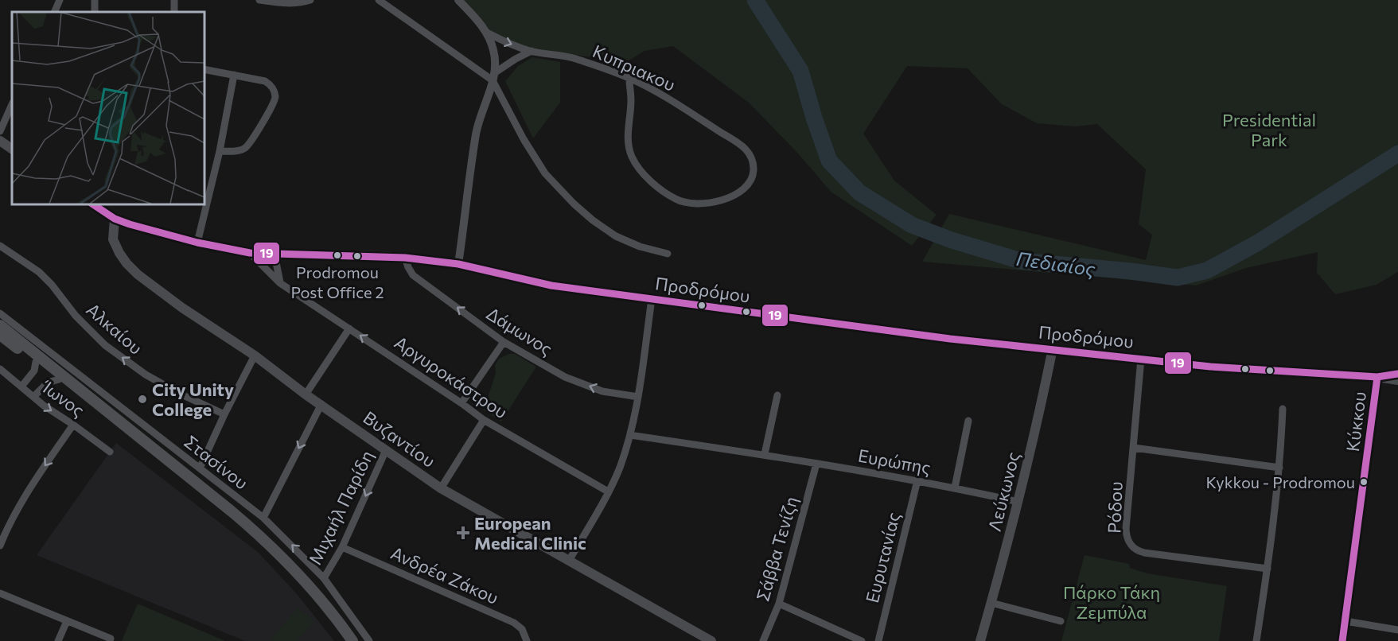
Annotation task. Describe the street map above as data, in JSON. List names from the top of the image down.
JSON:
{
  "streets": {
    "main road": ["Προδρόμου", "Βυζαντίου", "Λεύκωνος"],
    "street": [
      "Κυπριακου",
      "Αλκαίου",
      "Δάμωνος",
      "Αργυροκάστρου",
      "Ίωνος",
      "Κύκκου",
      "Ευρώπης",
      "Στασίνου",
      "Μιχαήλ Παρίδη",
      "Ρόδου",
      "Σάββα Τενίζη",
      "Ευρυτανίας",
      "Ανδρέα Ζάκου"
    ]
  },
  "crossings": [
    ["Προδρόμου", "Δάμωνος"],
    ["Προδρόμου", "Αργυροκάστρου"],
    ["Προδρόμου", "Κύκκου"],
    ["Προδρόμου", "Βυζαντίου"],
    ["Προδρόμου", "Λεύκωνος"],
    ["Προδρόμου", "Ρόδου"],
    ["Βυζαντίου", "Μιχαήλ Παρίδη"],
    ["Ευρώπης", "Λεύκωνος"],
    ["Ευρώπης", "Σάββα Τενίζη"],
    ["Ευρώπης", "Ευρυτανίας"],
    ["Στασίνου", "Μιχαήλ Παρίδη"],
    ["Μιχαήλ Παρίδη", "Ανδρέα Ζάκου"]
  ],
  "one_way": [
    "Αλκαίου",
    "Δάμωνος",
    "Ίωνος",
    "Μιχαήλ Παρίδη"
  ],
  "water": ["Πεδιαίος"],
  "parks": ["Presidential Park", "Πάρκο Τάκη Ζεμπύλα"],
  "places": {
    "other": ["Prodromou Post Office 2", "City Unity College", "Kykkou - Prodromou"],
    "health": ["European Medical Clinic"]
  },
  "lines": ["transit line 19"]
}
